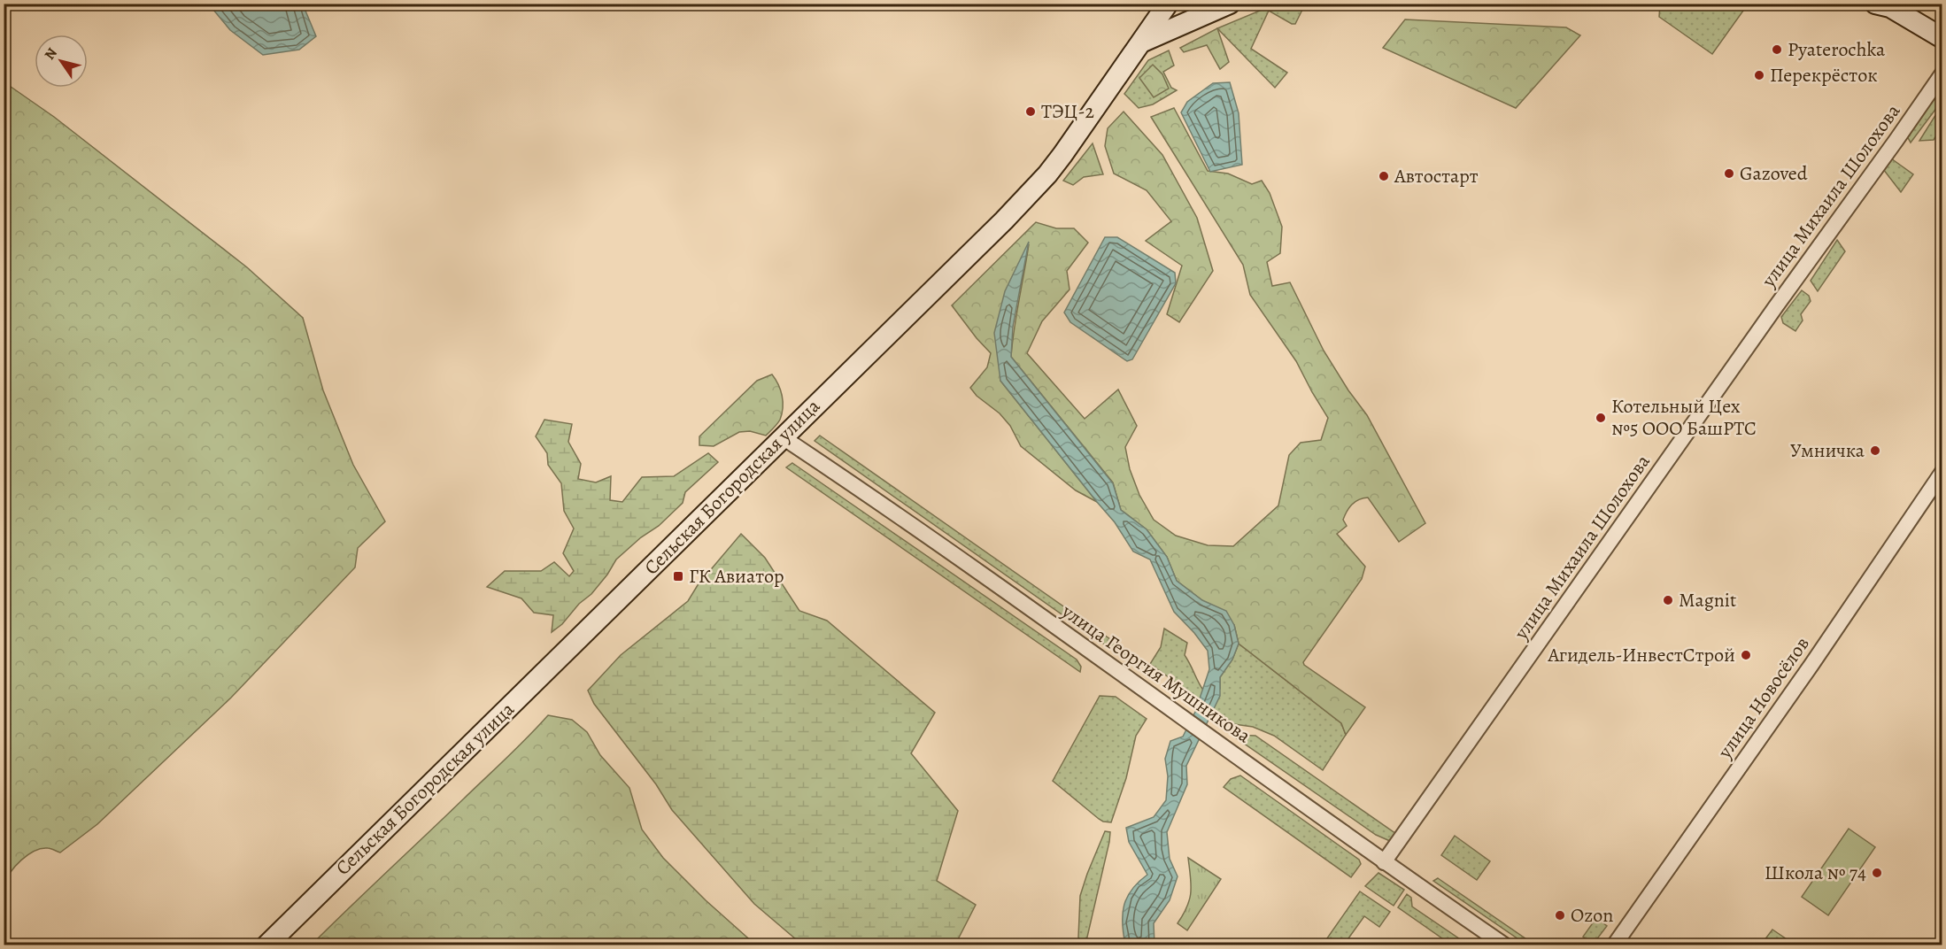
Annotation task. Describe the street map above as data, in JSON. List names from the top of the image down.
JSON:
{
  "streets": {
    "main road": ["Сельская Богородская улица"],
    "street": ["улица Михаила Шолохова", "улица Георгия Мушникова", "улица Новосёлов"]
  },
  "crossings": [
    ["улица Михаила Шолохова", "улица Георгия Мушникова"],
    ["Сельская Богородская улица", "улица Георгия Мушникова"]
  ],
  "places": {
    "other": [
      "Pyaterochka",
      "Перекрёсток",
      "ТЭЦ-2",
      "Gazoved",
      "Автостарт",
      "Котельный Цех №5 ООО БашРТС",
      "Умничка",
      "Magnit",
      "Агидель-ИнвестСтрой",
      "Школа № 74",
      "Ozon"
    ],
    "transit": ["ГК Авиатор"]
  },
  "north": "top left"
}
